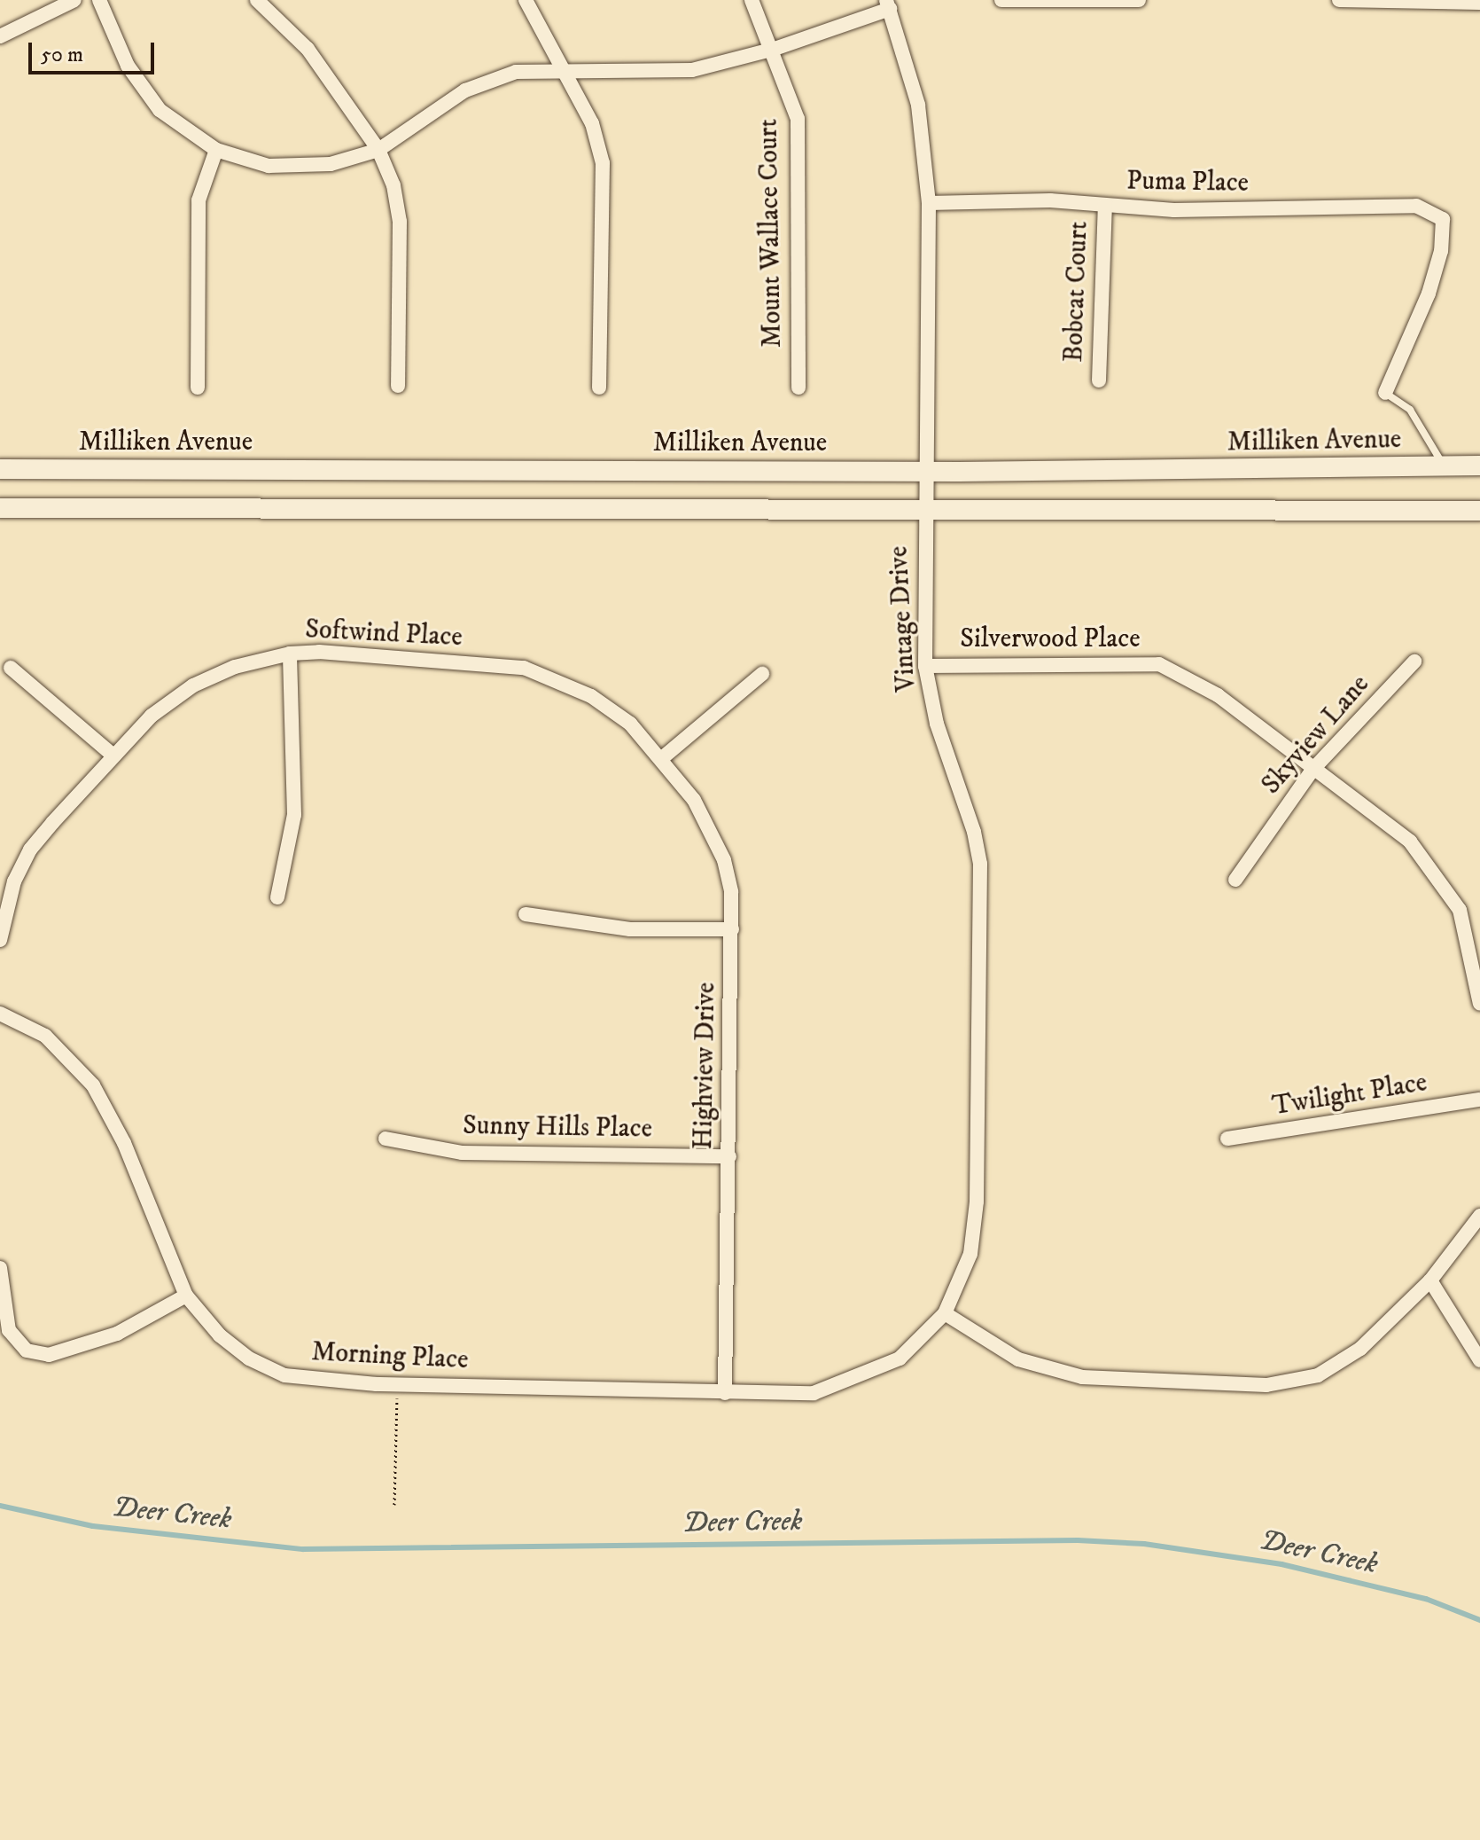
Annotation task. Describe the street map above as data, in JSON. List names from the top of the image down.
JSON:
{
  "streets": {
    "main road": ["Milliken Avenue"],
    "street": [
      "Puma Place",
      "Mount Wallace Court",
      "Bobcat Court",
      "Vintage Drive",
      "Softwind Place",
      "Silverwood Place",
      "Skyview Lane",
      "Highview Drive",
      "Twilight Place",
      "Sunny Hills Place",
      "Morning Place"
    ]
  },
  "crossings": [
    ["Puma Place", "Bobcat Court"],
    ["Puma Place", "Vintage Drive"],
    ["Milliken Avenue", "Vintage Drive"],
    ["Vintage Drive", "Silverwood Place"],
    ["Vintage Drive", "Morning Place"],
    ["Softwind Place", "Highview Drive"],
    ["Silverwood Place", "Skyview Lane"],
    ["Highview Drive", "Sunny Hills Place"],
    ["Highview Drive", "Morning Place"]
  ],
  "water": ["Deer Creek"],
  "scale_bar": "50 m"
}
